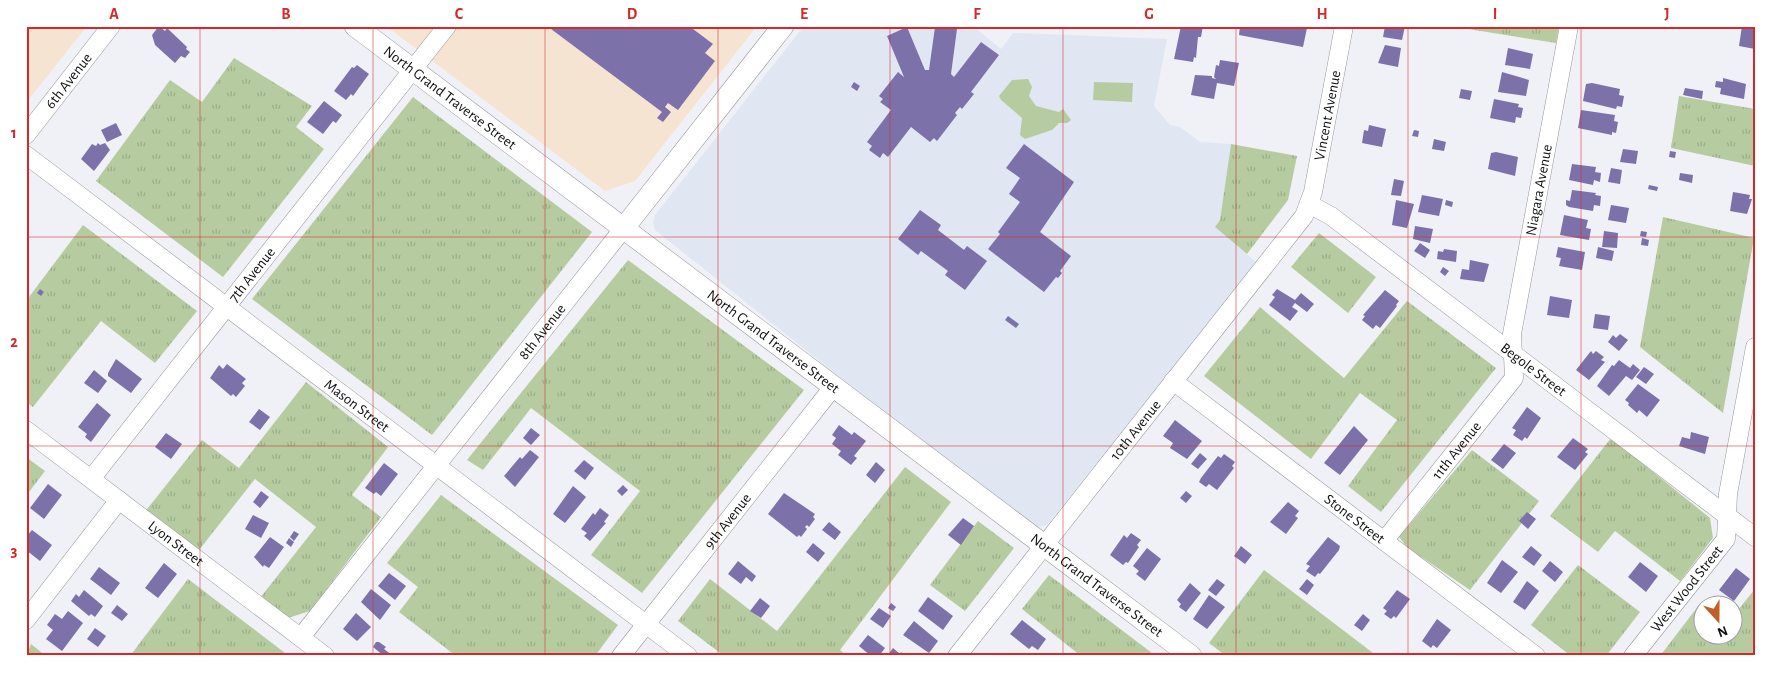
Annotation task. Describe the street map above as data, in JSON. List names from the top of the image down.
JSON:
{
  "streets": {
    "street": [
      "6th Avenue",
      "North Grand Traverse Street",
      "Vincent Avenue",
      "Niagara Avenue",
      "7th Avenue",
      "8th Avenue",
      "Begole Street",
      "Mason Street",
      "10th Avenue",
      "11th Avenue",
      "Stone Street",
      "9th Avenue",
      "Lyon Street",
      "West Wood Street"
    ]
  },
  "crossings": [
    ["North Grand Traverse Street", "7th Avenue"],
    ["North Grand Traverse Street", "8th Avenue"],
    ["North Grand Traverse Street", "10th Avenue"],
    ["North Grand Traverse Street", "9th Avenue"],
    ["Vincent Avenue", "Begole Street"],
    ["Vincent Avenue", "10th Avenue"],
    ["Niagara Avenue", "Begole Street"],
    ["Niagara Avenue", "11th Avenue"],
    ["7th Avenue", "Mason Street"],
    ["7th Avenue", "Lyon Street"],
    ["8th Avenue", "Mason Street"],
    ["8th Avenue", "Lyon Street"],
    ["Begole Street", "10th Avenue"],
    ["Begole Street", "11th Avenue"],
    ["Begole Street", "West Wood Street"],
    ["Mason Street", "9th Avenue"],
    ["10th Avenue", "Stone Street"],
    ["11th Avenue", "Stone Street"]
  ],
  "north": "bottom",
  "grid": {
    "columns": [
      "A",
      "B",
      "C",
      "D",
      "E",
      "F",
      "G",
      "H",
      "I",
      "J"
    ],
    "rows": ["1", "2", "3"]
  }
}
